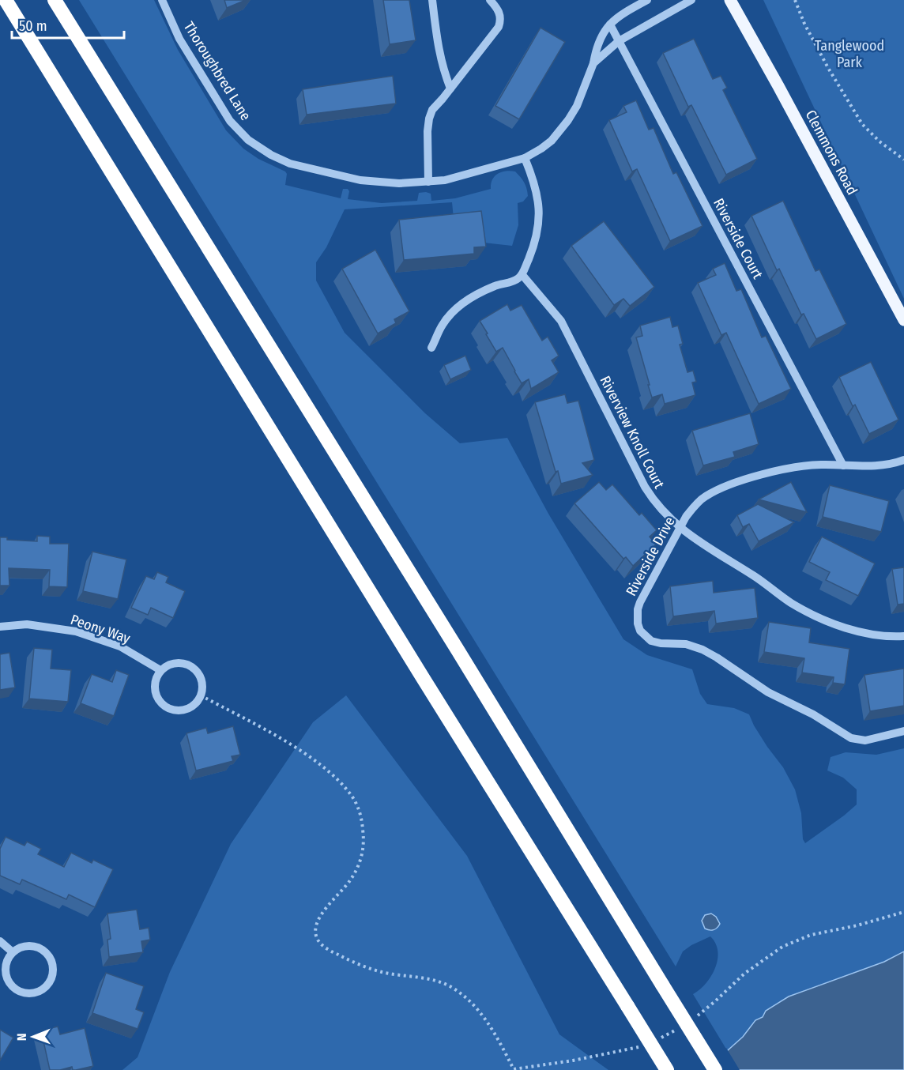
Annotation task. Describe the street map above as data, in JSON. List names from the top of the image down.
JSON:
{
  "streets": {
    "main road": ["Clemmons Road"],
    "street": [
      "Thoroughbred Lane",
      "Riverside Court",
      "Riverview Knoll Court",
      "Riverside Drive",
      "Peony Way"
    ]
  },
  "crossings": [
    ["Thoroughbred Lane", "Riverside Court"],
    ["Riverside Court", "Riverside Drive"],
    ["Riverview Knoll Court", "Riverside Drive"]
  ],
  "parks": ["Tanglewood Park"],
  "scale_bar": "50 m",
  "north": "left"
}
